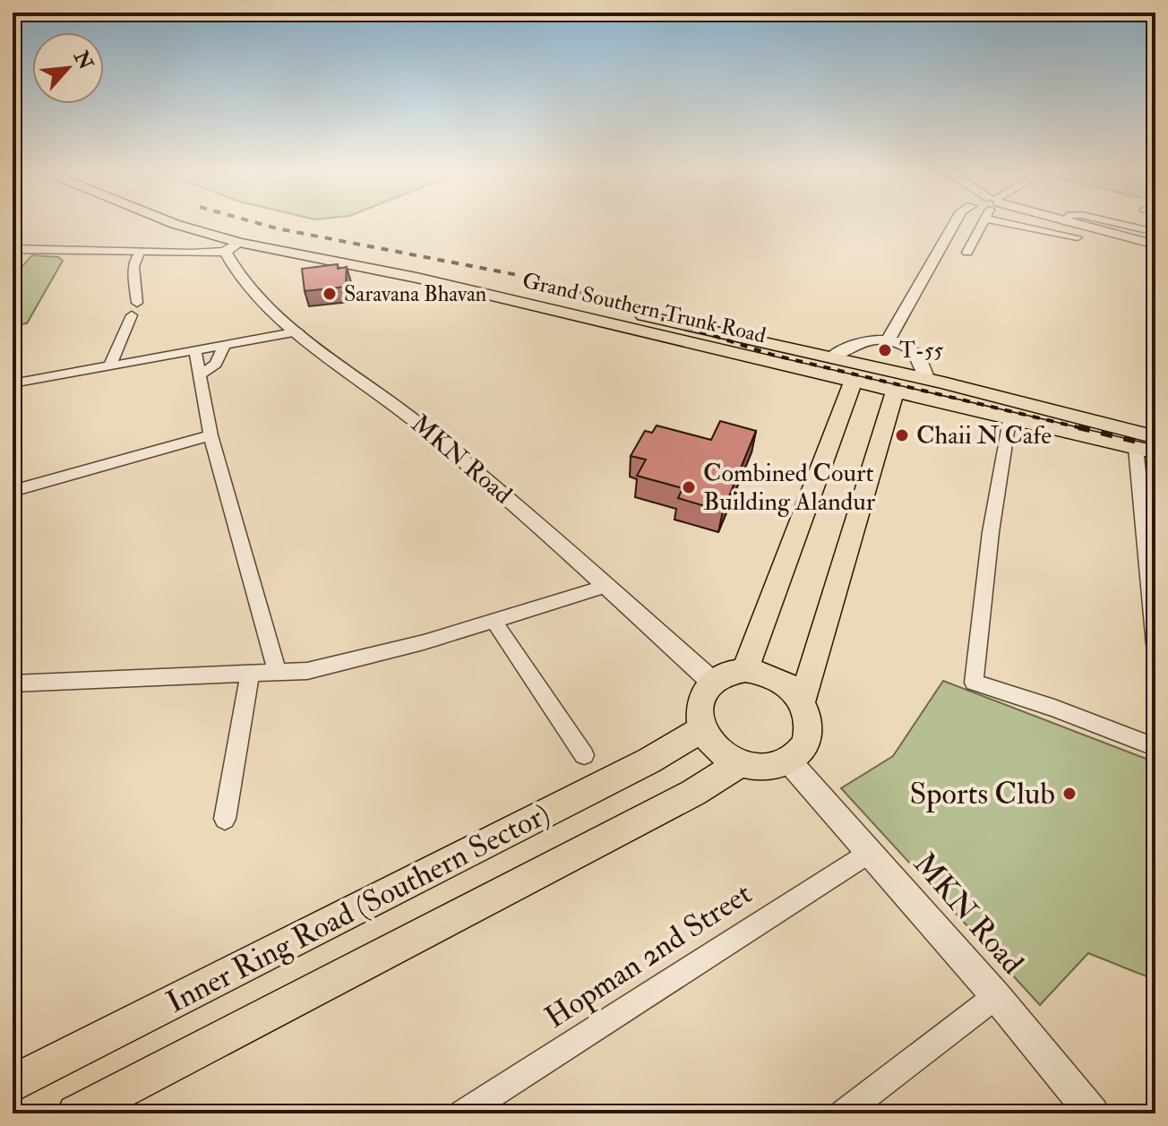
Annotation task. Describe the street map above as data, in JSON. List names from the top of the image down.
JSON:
{
  "streets": {
    "main road": ["Grand Southern Trunk Road", "Inner Ring Road (Southern Sector)"],
    "street": ["MKN Road", "Hopman 2nd Street"]
  },
  "crossings": [
    ["MKN Road", "Inner Ring Road (Southern Sector)"],
    ["MKN Road", "Hopman 2nd Street"]
  ],
  "places": [
    "Saravana Bhavan",
    "T-55",
    "Chaii N Cafe",
    "Combined Court Building Alandur",
    "Sports Club"
  ],
  "north": "top right"
}
